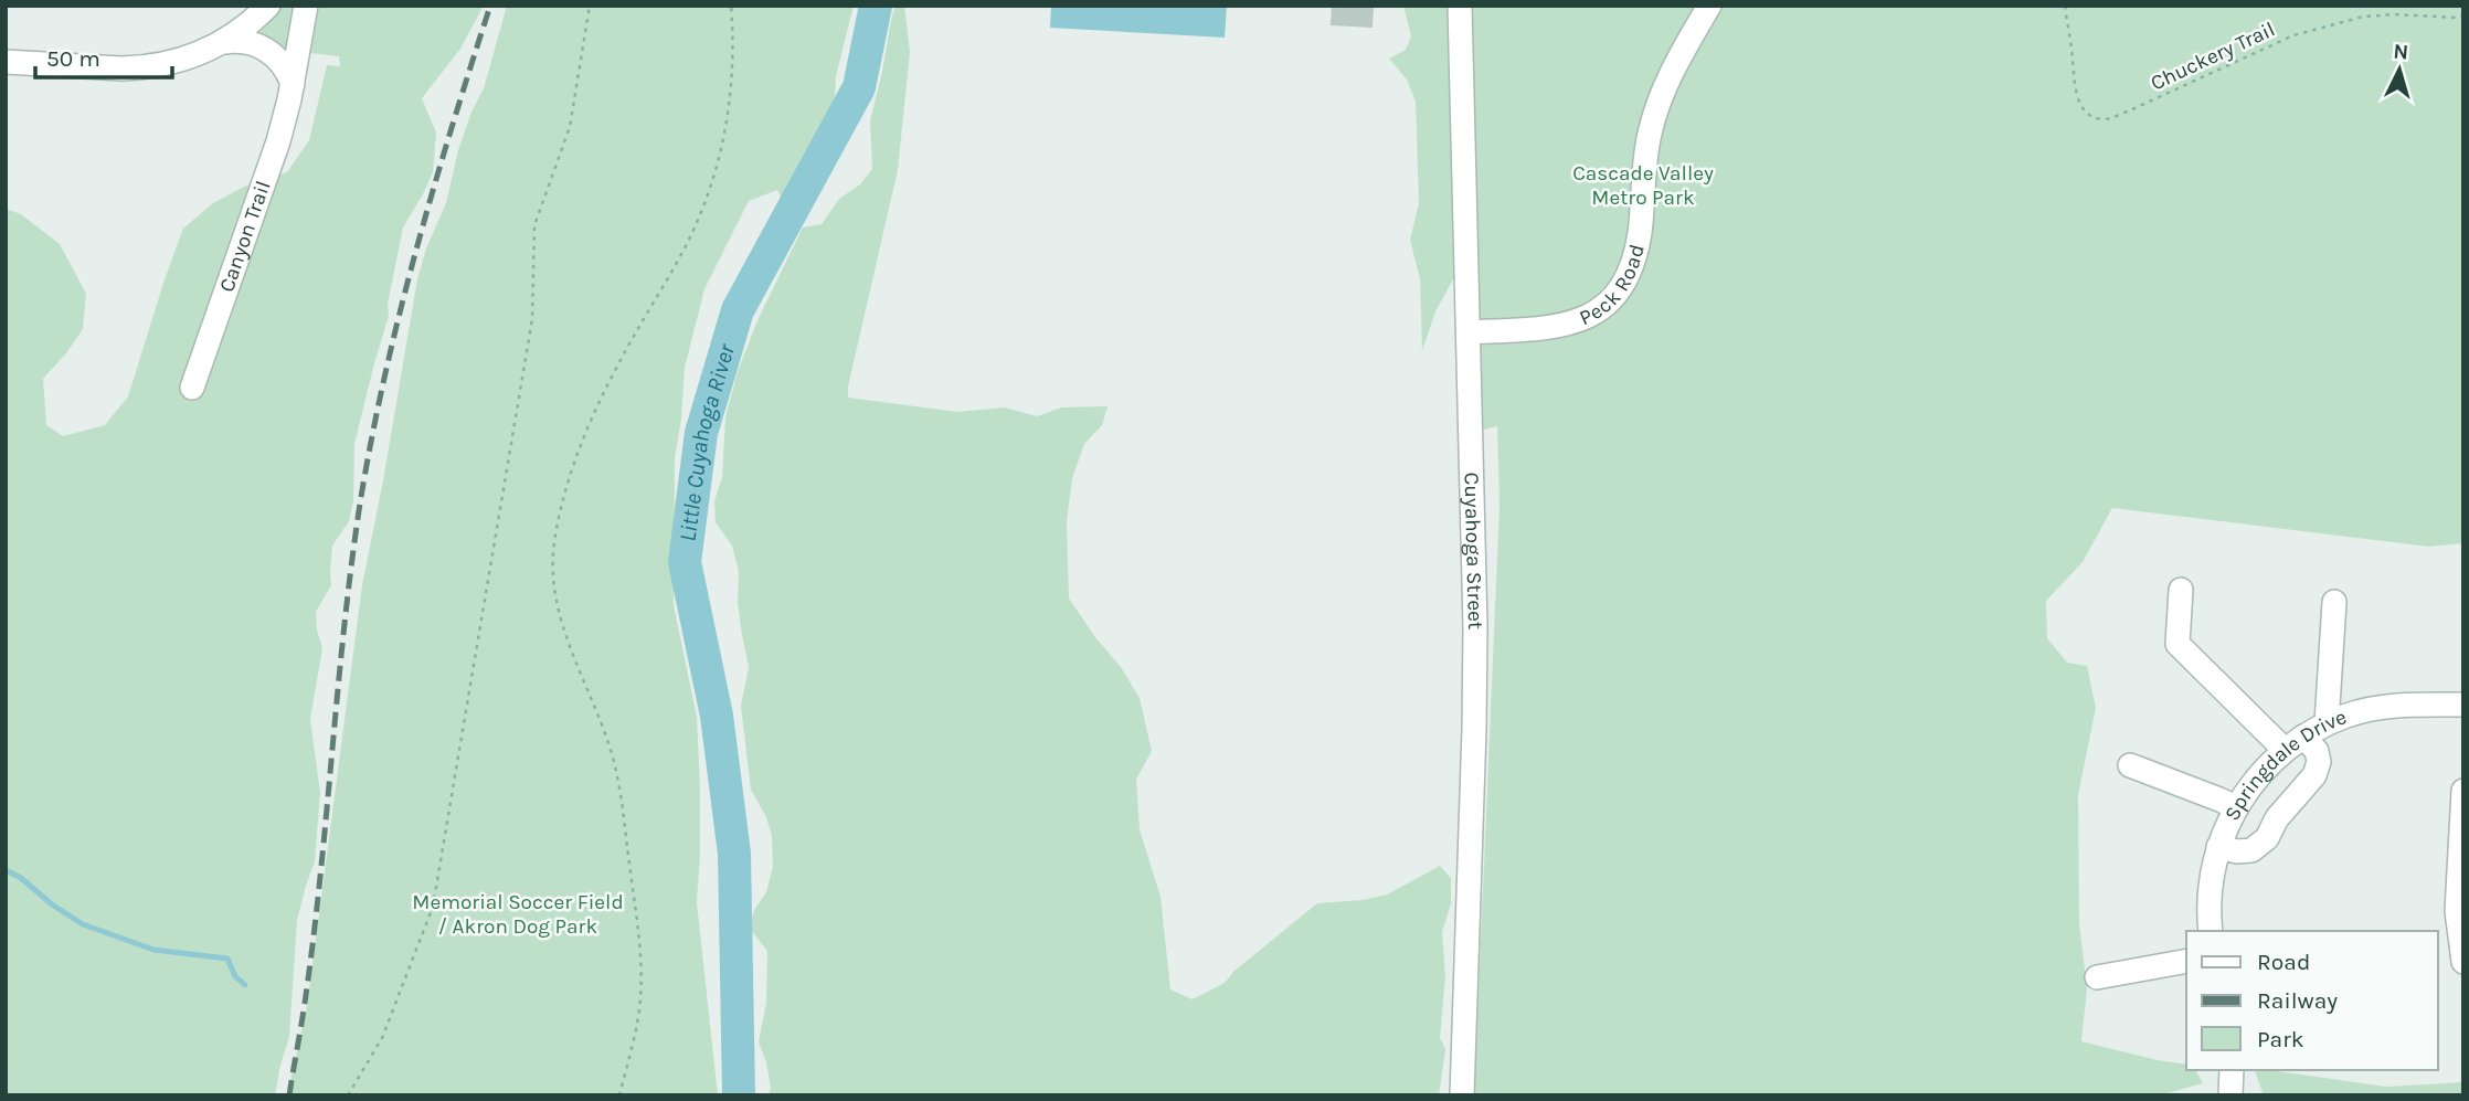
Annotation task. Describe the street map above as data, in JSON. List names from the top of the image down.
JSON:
{
  "streets": {
    "street": [
      "Canyon Trail",
      "Peck Road",
      "Cuyahoga Street",
      "Springdale Drive"
    ],
    "path": ["Chuckery Trail"]
  },
  "crossings": [
    ["Peck Road", "Cuyahoga Street"]
  ],
  "water": ["Little Cuyahoga River"],
  "parks": ["Cascade Valley Metro Park", "Memorial Soccer Field / Akron Dog Park"],
  "legend": ["Road", "Railway", "Park"],
  "scale_bar": "50 m",
  "north": "top"
}
